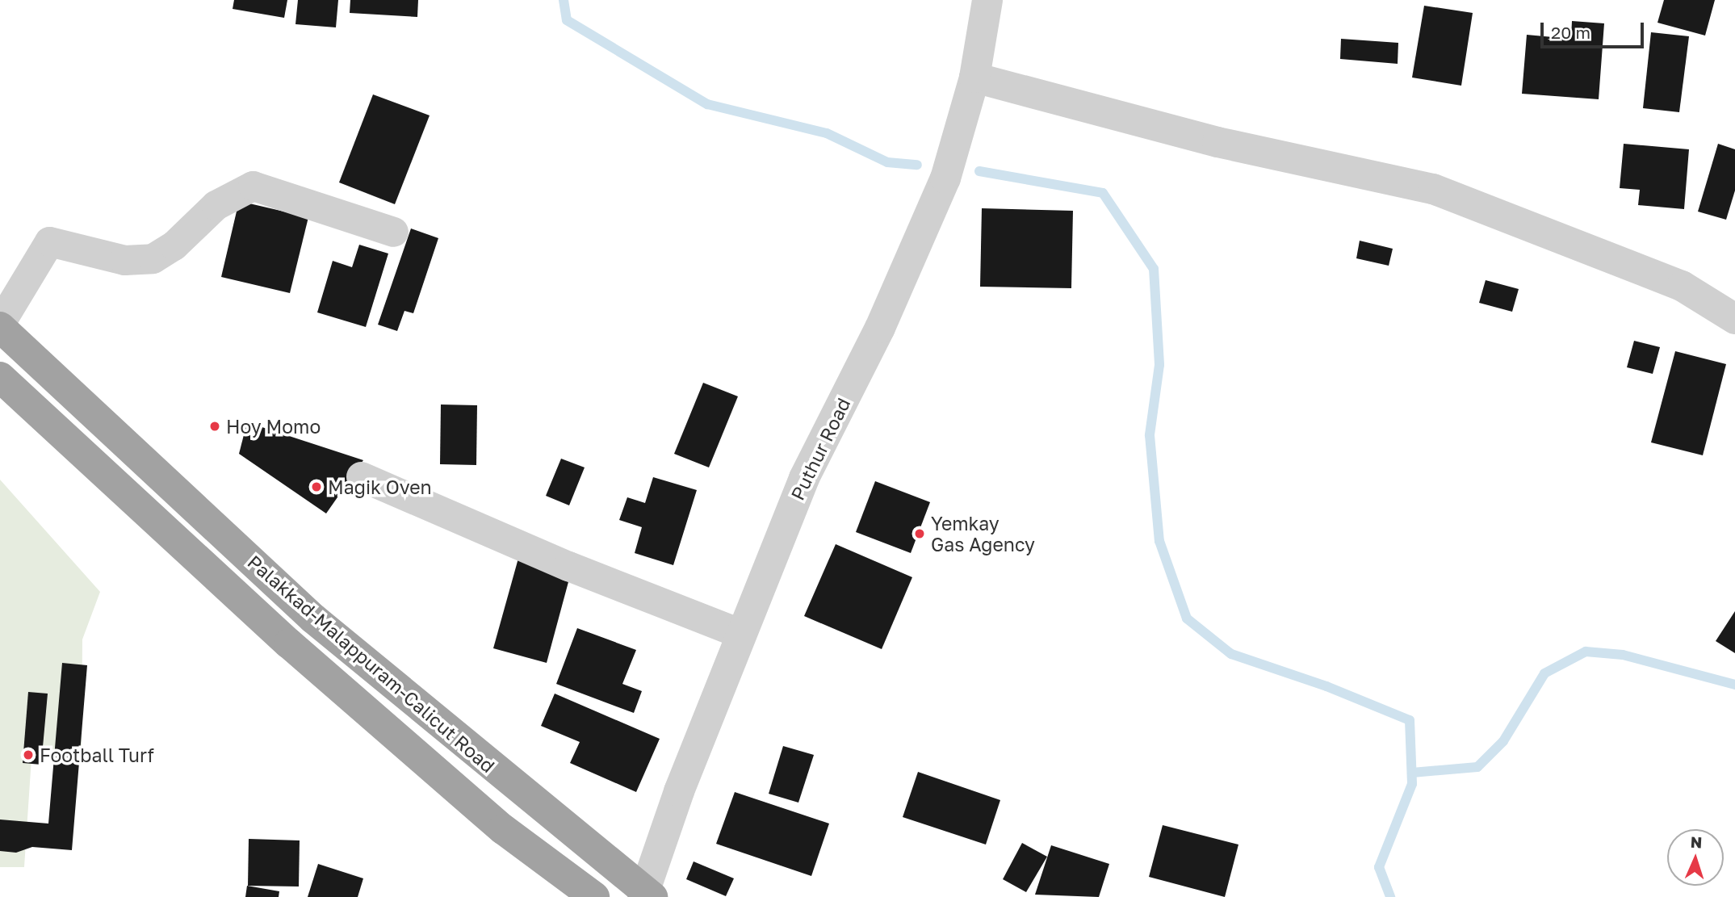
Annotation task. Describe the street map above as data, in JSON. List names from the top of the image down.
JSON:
{
  "streets": {
    "highway": ["Palakkad-Malappuram-Calicut Road"],
    "street": ["Puthur Road"]
  },
  "crossings": [
    ["Puthur Road", "Palakkad-Malappuram-Calicut Road"]
  ],
  "places": [
    "Hoy Momo",
    "Magik Oven",
    "Yemkay Gas Agency",
    "Football Turf"
  ],
  "scale_bar": "20 m",
  "north": "top"
}
